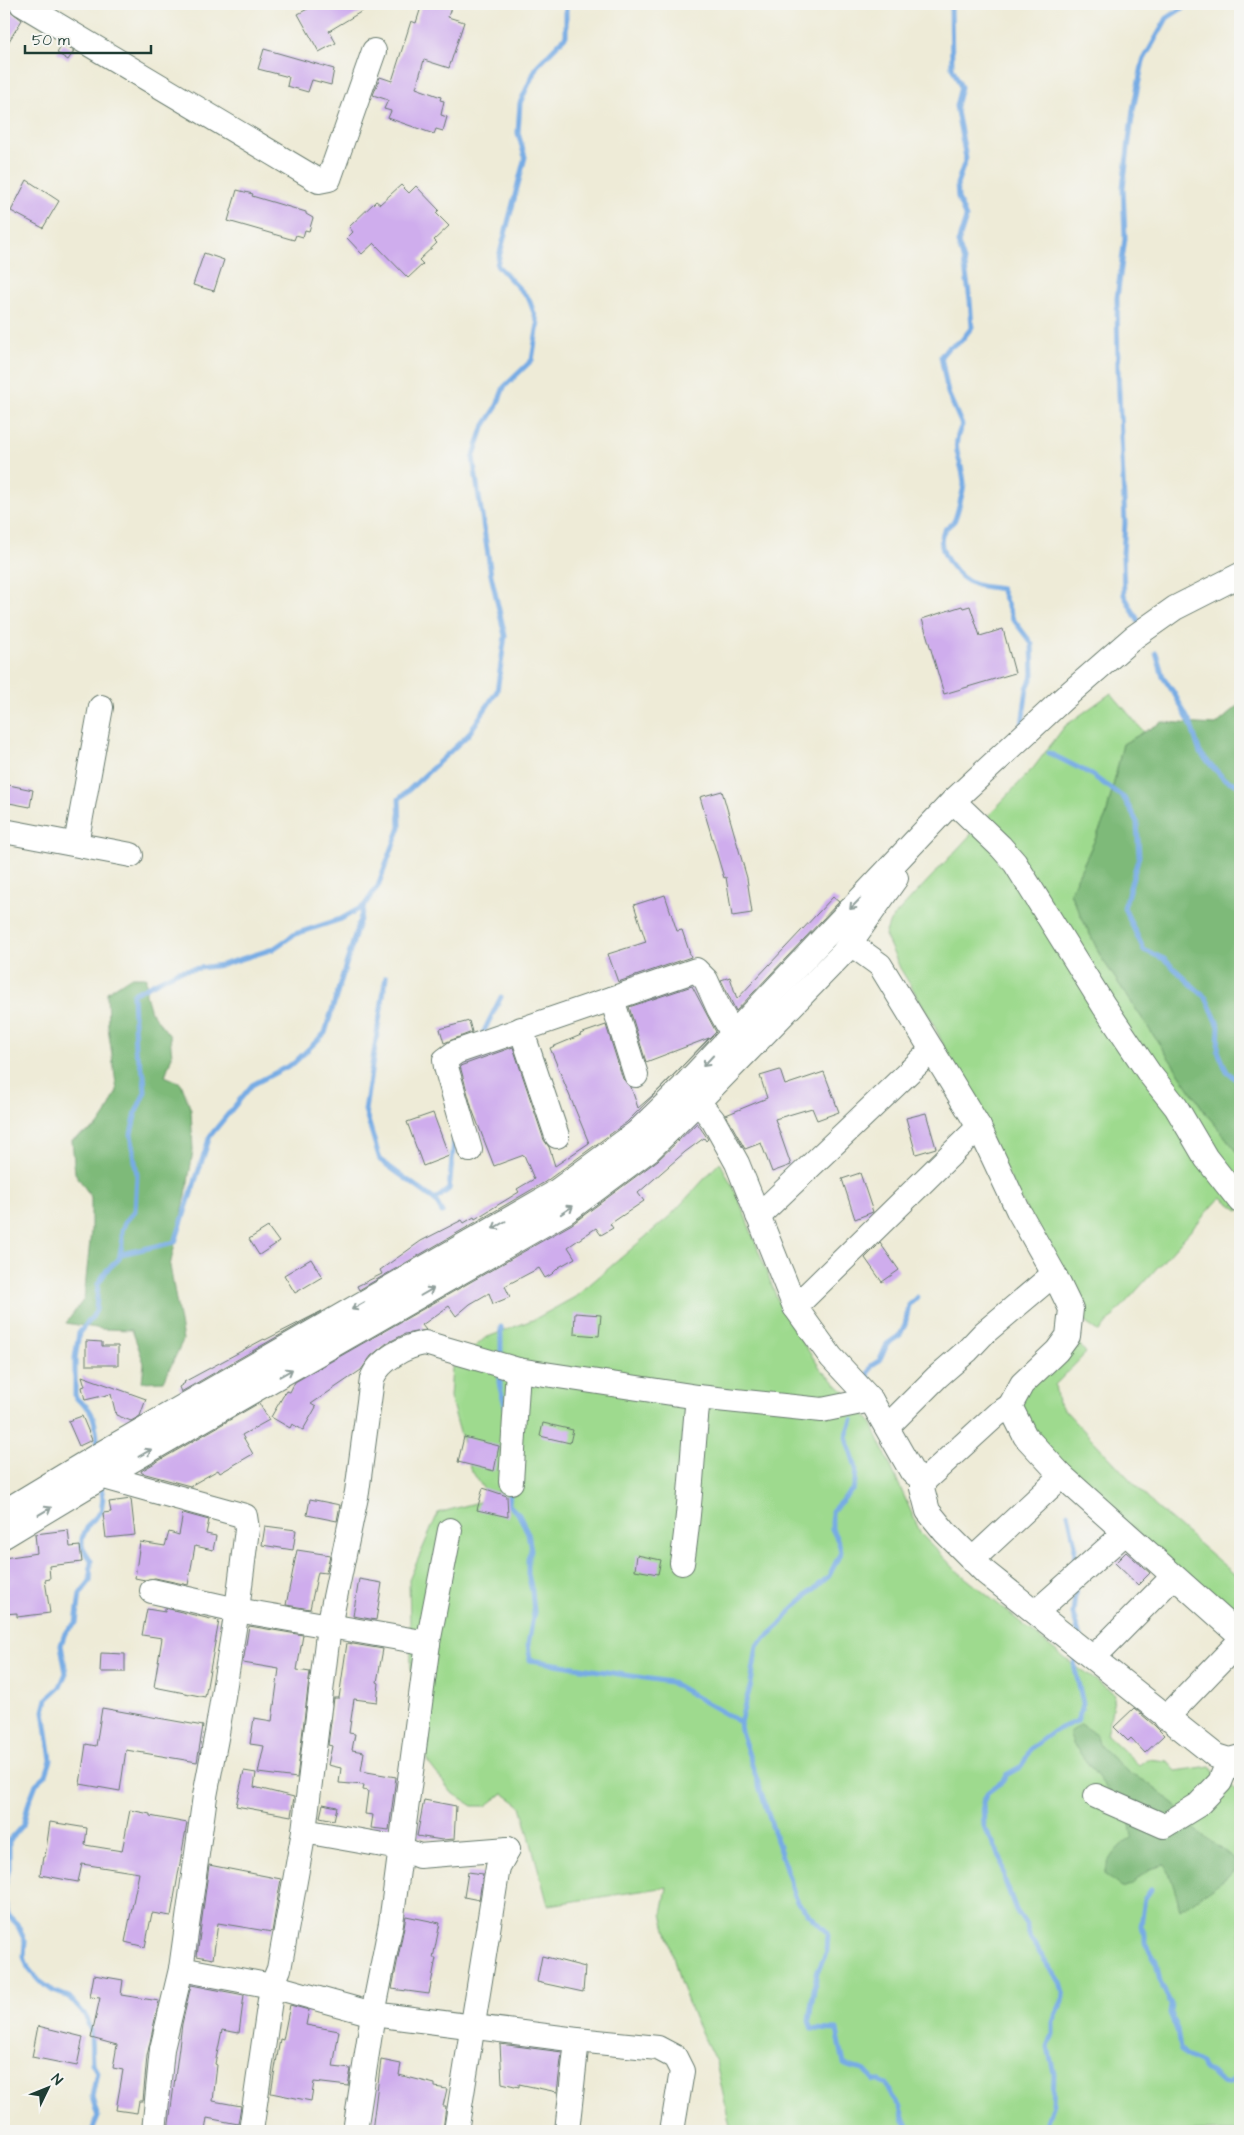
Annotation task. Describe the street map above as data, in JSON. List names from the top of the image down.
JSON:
{
  "scale_bar": "50 m",
  "north": "top right"
}
